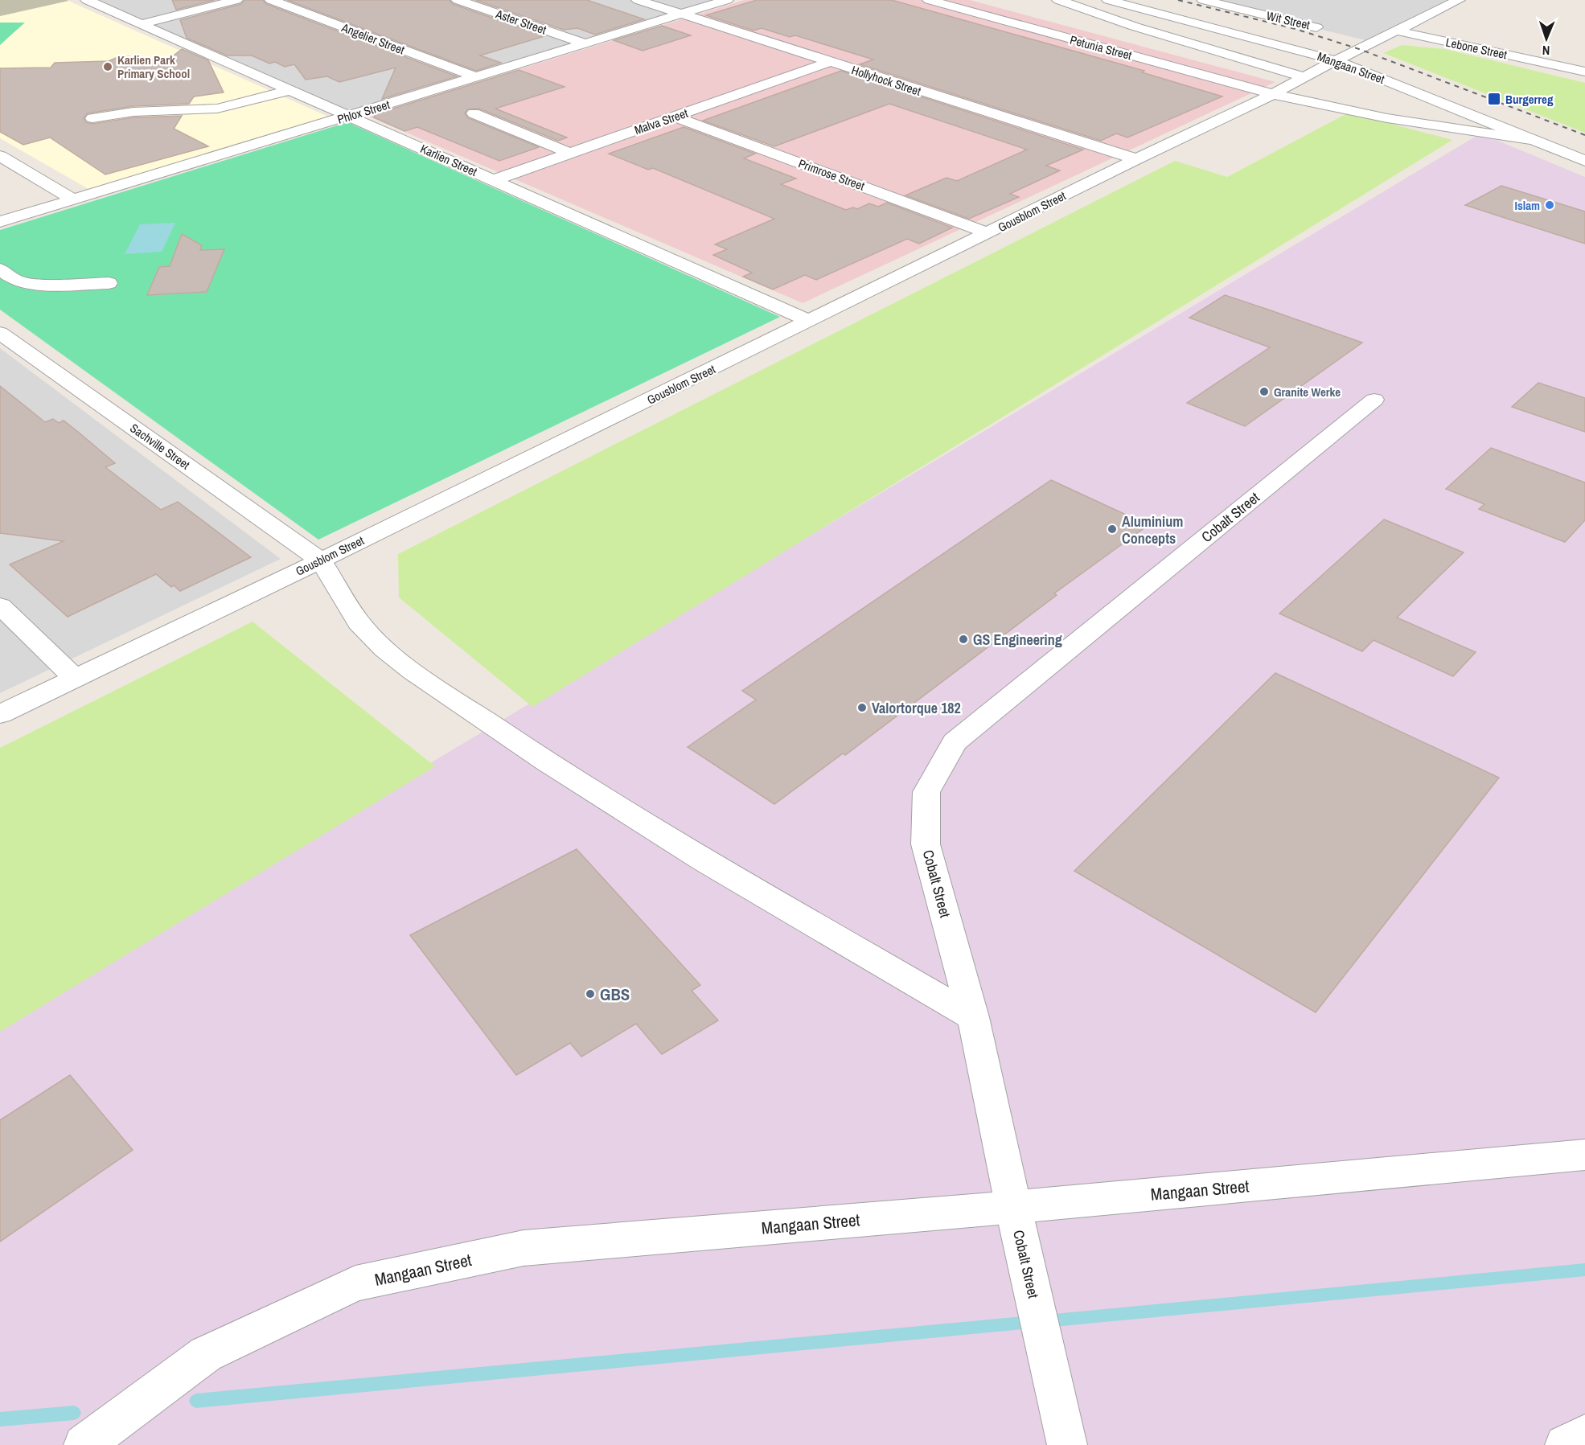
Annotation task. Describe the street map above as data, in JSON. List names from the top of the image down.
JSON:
{
  "streets": {
    "street": [
      "Wit Street",
      "Aster Street",
      "Angelier Street",
      "Petunia Street",
      "Lebone Street",
      "Mangaan Street",
      "Hollyhock Street",
      "Phlox Street",
      "Malva Street",
      "Karlien Street",
      "Primrose Street",
      "Gousblom Street",
      "Sachville Street",
      "Cobalt Street"
    ]
  },
  "crossings": [
    ["Aster Street", "Phlox Street"],
    ["Angelier Street", "Phlox Street"],
    ["Petunia Street", "Mangaan Street"],
    ["Petunia Street", "Gousblom Street"],
    ["Lebone Street", "Gousblom Street"],
    ["Mangaan Street", "Gousblom Street"],
    ["Mangaan Street", "Cobalt Street"],
    ["Hollyhock Street", "Phlox Street"],
    ["Hollyhock Street", "Malva Street"],
    ["Hollyhock Street", "Gousblom Street"],
    ["Phlox Street", "Karlien Street"],
    ["Malva Street", "Karlien Street"],
    ["Malva Street", "Primrose Street"],
    ["Karlien Street", "Gousblom Street"],
    ["Primrose Street", "Gousblom Street"],
    ["Gousblom Street", "Sachville Street"]
  ],
  "places": {
    "other": [
      "Karlien Park Primary School",
      "Islam",
      "Granite Werke",
      "Aluminium Concepts",
      "GS Engineering",
      "Valortorque 182",
      "GBS"
    ],
    "transit": ["Burgerreg"]
  },
  "north": "bottom"
}
